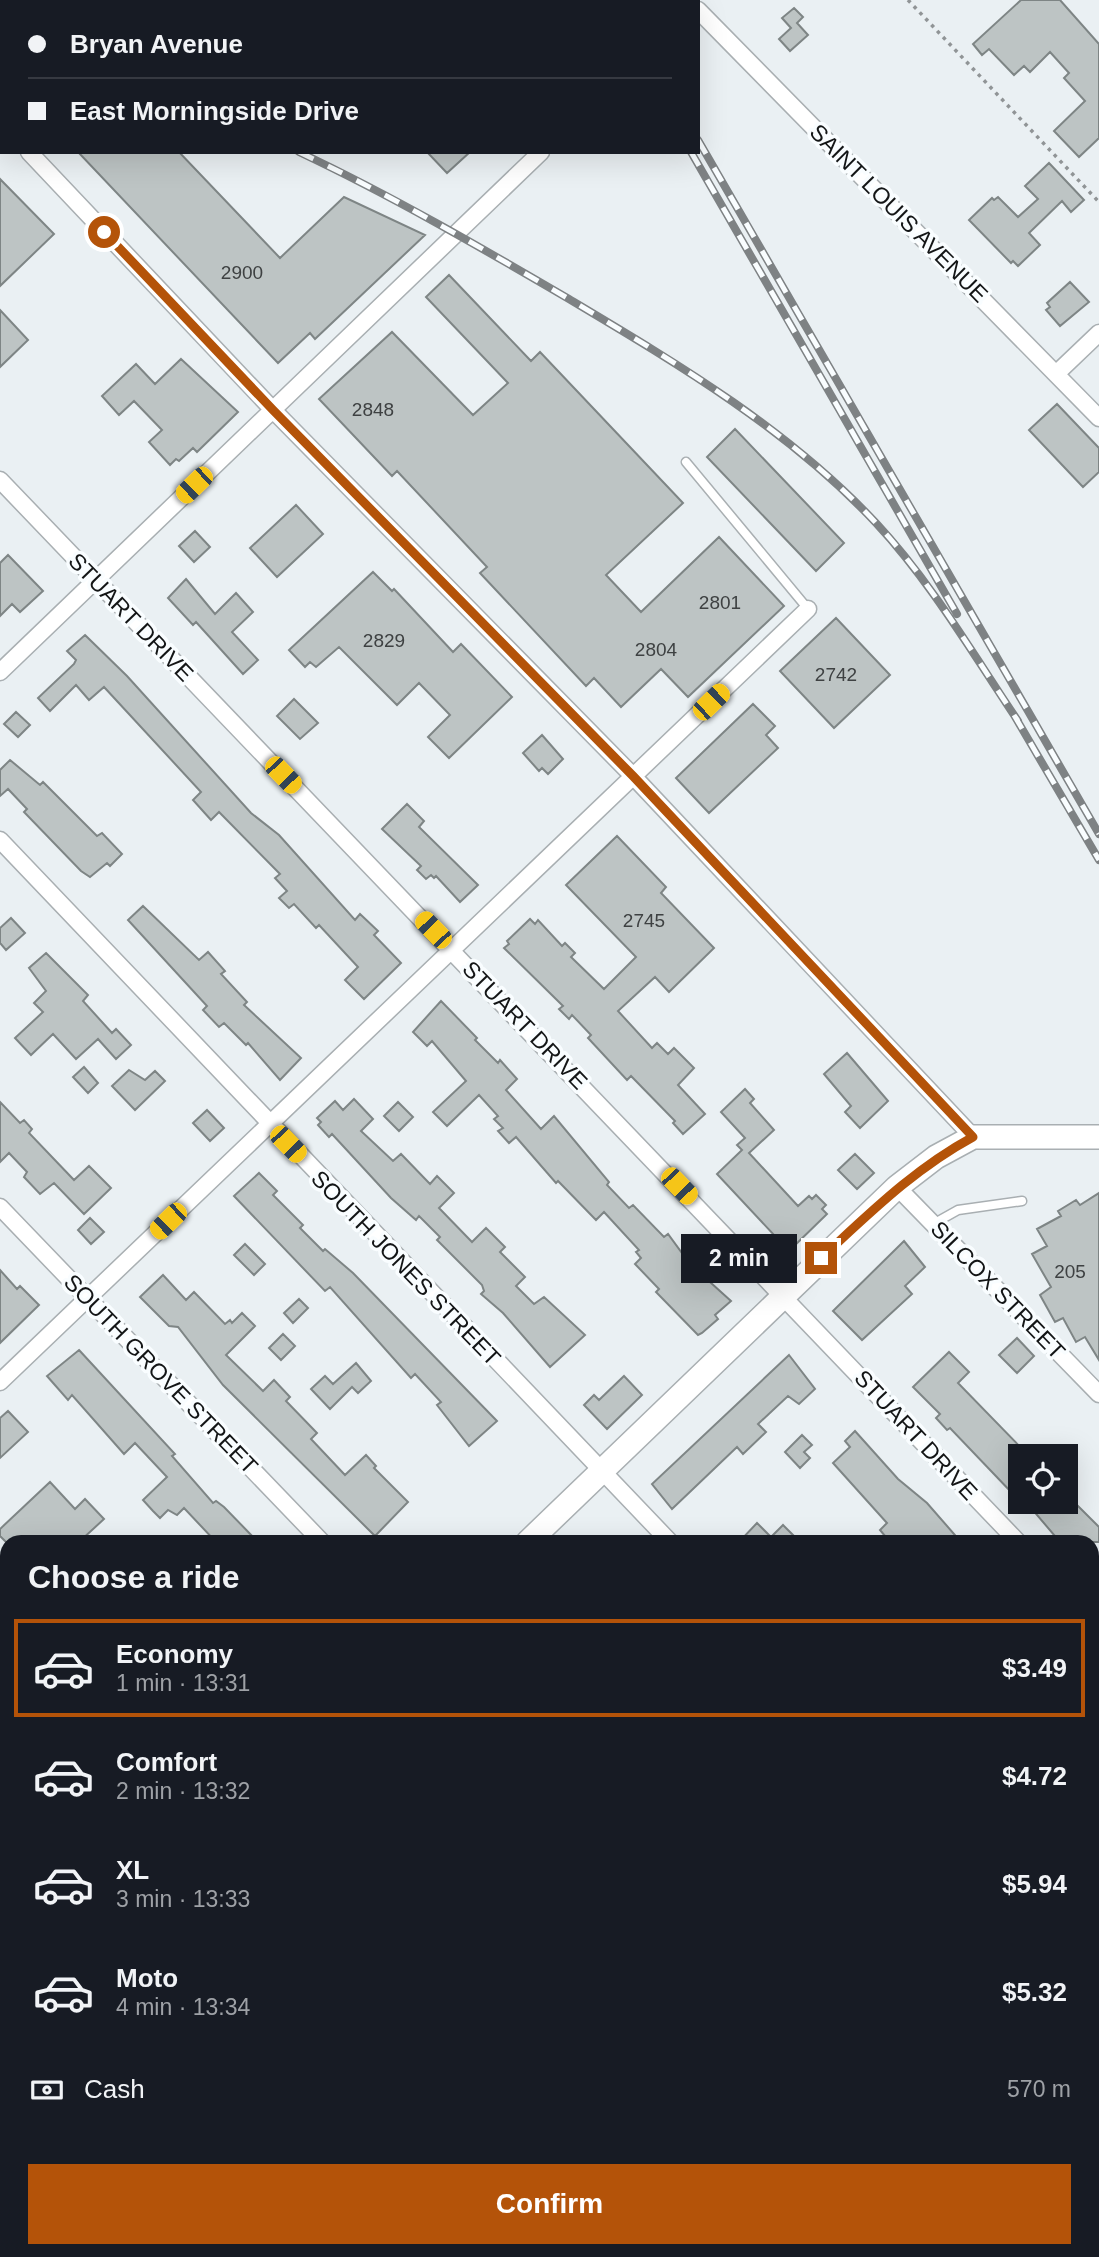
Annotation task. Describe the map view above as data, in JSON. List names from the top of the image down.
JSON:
{
  "streets": {
    "street": [
      "SAINT LOUIS AVENUE",
      "STUART DRIVE",
      "SOUTH JONES STREET",
      "SILCOX STREET",
      "SOUTH GROVE STREET"
    ]
  },
  "house_numbers": [
    "2900",
    "2848",
    "2801",
    "2829",
    "2804",
    "2742",
    "2745",
    "205"
  ],
  "page": {
    "banner": ["Bryan Avenue", "East Morningside Drive"],
    "bubble": "2 min",
    "heading": "Choose a ride",
    "list": [
      {
        "name": "Economy",
        "note": "1 min · 13:31",
        "value": "$3.49"
      },
      {
        "name": "Comfort",
        "note": "2 min · 13:32",
        "value": "$4.72"
      },
      {
        "name": "XL",
        "note": "3 min · 13:33",
        "value": "$5.94"
      },
      {
        "name": "Moto",
        "note": "4 min · 13:34",
        "value": "$5.32"
      }
    ],
    "pay": ["Cash", "570 m"],
    "buttons": "Confirm"
  }
}
